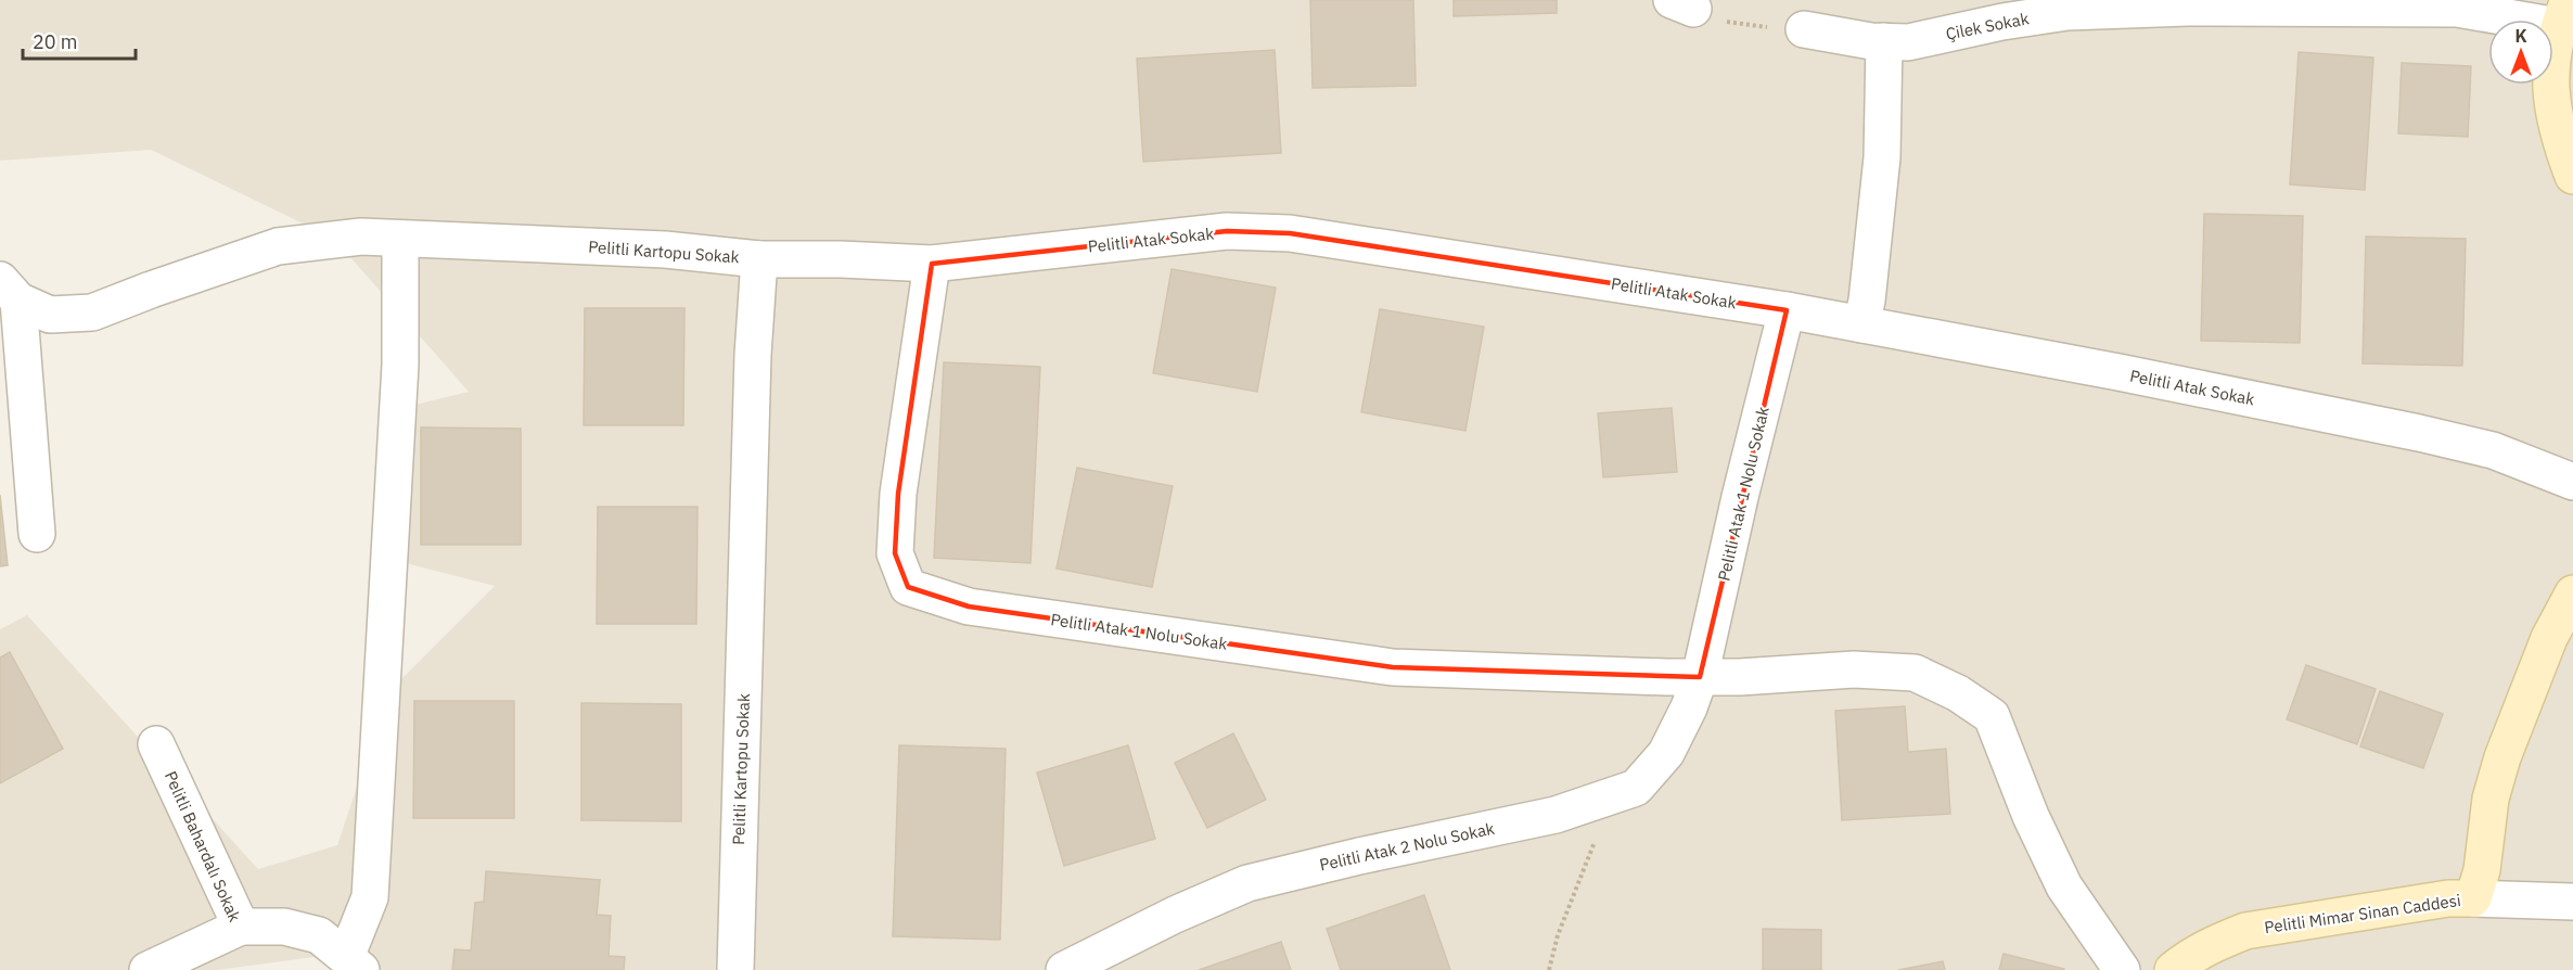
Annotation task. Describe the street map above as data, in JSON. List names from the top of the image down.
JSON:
{
  "streets": {
    "street": [
      "Çilek Sokak",
      "Pelitli Atak Sokak",
      "Pelitli Kartopu Sokak",
      "Pelitli Atak 1 Nolu Sokak",
      "Pelitli Bahardalı Sokak",
      "Pelitli Atak 2 Nolu Sokak",
      "Pelitli Mimar Sinan Caddesi"
    ]
  },
  "crossings": [
    ["Pelitli Atak Sokak", "Pelitli Kartopu Sokak"],
    ["Pelitli Atak Sokak", "Pelitli Atak 1 Nolu Sokak"],
    ["Pelitli Atak 1 Nolu Sokak", "Pelitli Atak 2 Nolu Sokak"]
  ],
  "scale_bar": "20 m",
  "north": "top"
}
